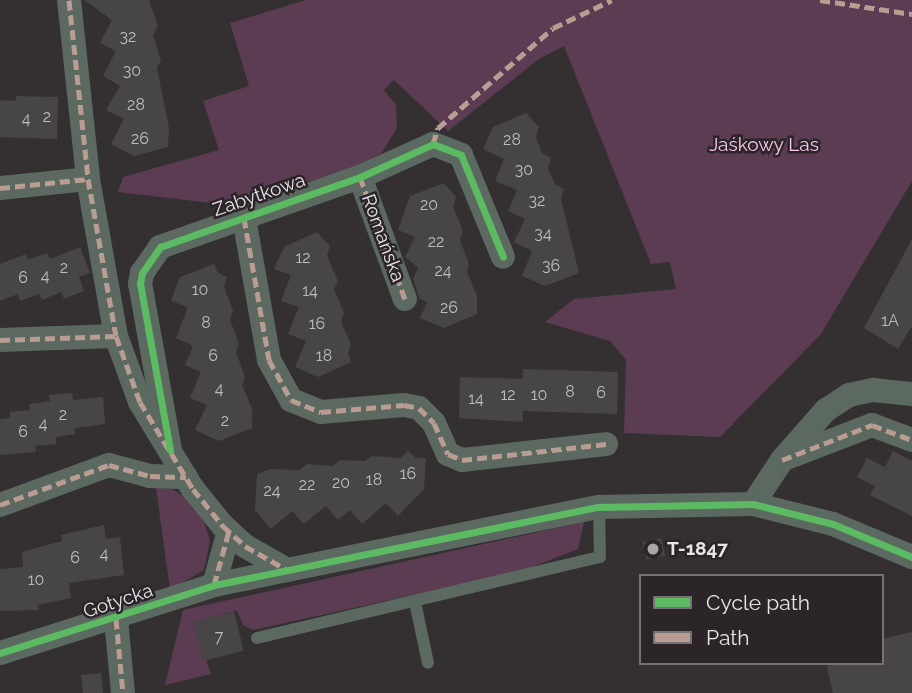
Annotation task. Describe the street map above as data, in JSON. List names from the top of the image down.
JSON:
{
  "streets": {
    "street": ["Zabytkowa", "Romańska", "Gotycka"]
  },
  "crossings": [
    ["Zabytkowa", "Romańska"],
    ["Zabytkowa", "Gotycka"]
  ],
  "parks": ["Jaśkowy Las"],
  "places": ["T-1847"],
  "house_numbers": [
    "32",
    "30",
    "28",
    "2",
    "4",
    "26",
    "28",
    "30",
    "32",
    "20",
    "34",
    "22",
    "12",
    "36",
    "2",
    "24",
    "4",
    "6",
    "10",
    "14",
    "26",
    "1A",
    "8",
    "16",
    "6",
    "18",
    "4",
    "8",
    "6",
    "12",
    "10",
    "14",
    "2",
    "2",
    "4",
    "6",
    "16",
    "18",
    "20",
    "22",
    "24",
    "4",
    "6",
    "10",
    "7"
  ],
  "legend": ["Cycle path", "Path"]
}
